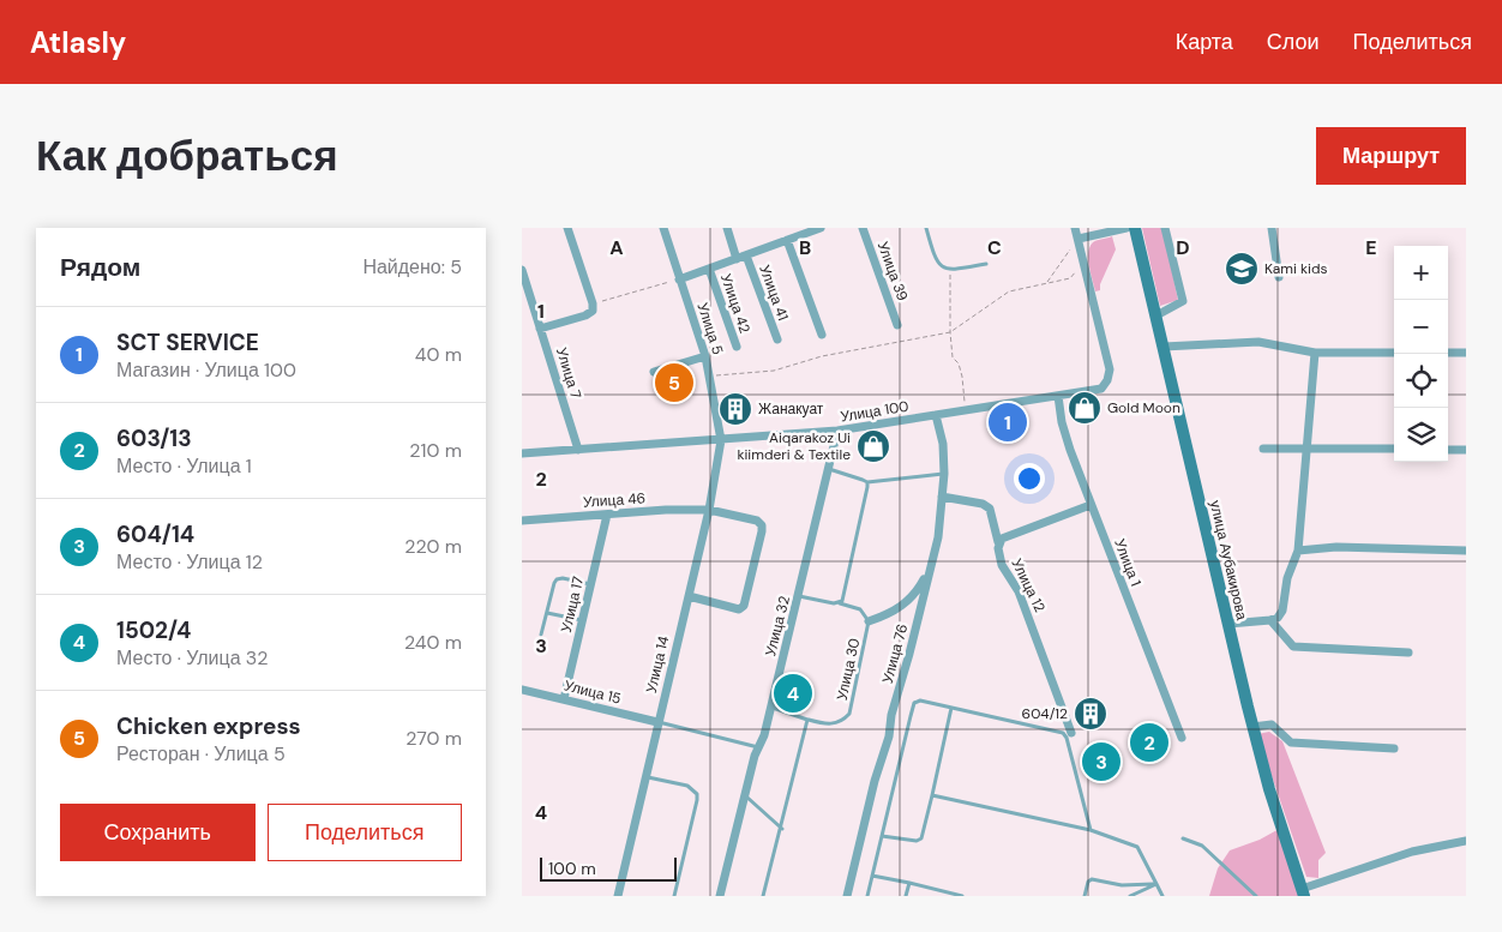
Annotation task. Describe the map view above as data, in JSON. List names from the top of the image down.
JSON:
{
  "streets": {
    "main road": ["улица Аубакирова"],
    "street": [
      "Улица 39",
      "Улица 41",
      "Улица 42",
      "Улица 5",
      "Улица 7",
      "Улица 100",
      "Улица 46",
      "Улица 1",
      "Улица 12",
      "Улица 17",
      "Улица 32",
      "Улица 76",
      "Улица 14",
      "Улица 15"
    ],
    "lane": ["Улица 30"]
  },
  "crossings": [
    ["Улица 5", "Улица 100"],
    ["Улица 5", "Улица 14"],
    ["Улица 7", "Улица 100"],
    ["Улица 100", "Улица 1"],
    ["Улица 100", "Улица 32"],
    ["Улица 100", "Улица 76"],
    ["Улица 100", "Улица 14"],
    ["Улица 46", "Улица 17"],
    ["Улица 46", "Улица 14"],
    ["Улица 12", "Улица 76"],
    ["Улица 17", "Улица 15"],
    ["Улица 32", "Улица 30"],
    ["Улица 14", "Улица 15"]
  ],
  "places": {
    "school or university": ["Kami kids"],
    "shop": ["Gold Moon", "Aiqarakoz Ui kiimderi & Textile"],
    "building": ["Жанакуат", "604/12"]
  },
  "scale_bar": "100 m",
  "page": {
    "header": "Atlasly",
    "nav": ["Карта", "Слои", "Поделиться"],
    "buttons": [
      "Маршрут",
      ["Сохранить", "Поделиться"]
    ],
    "title": "Как добраться",
    "heading": ["Рядом", "Найдено: 5"],
    "map_buttons": ["+", "−"],
    "list": [
      {
        "mark": "1",
        "name": "SCT SERVICE",
        "note": "Магазин · Улица 100",
        "value": "40 m"
      },
      {
        "mark": "2",
        "name": "603/13",
        "note": "Место · Улица 1",
        "value": "210 m"
      },
      {
        "mark": "3",
        "name": "604/14",
        "note": "Место · Улица 12",
        "value": "220 m"
      },
      {
        "mark": "4",
        "name": "1502/4",
        "note": "Место · Улица 32",
        "value": "240 m"
      },
      {
        "mark": "5",
        "name": "Chicken express",
        "note": "Ресторан · Улица 5",
        "value": "270 m"
      }
    ],
    "pins": [
      "5",
      "1",
      "4",
      "2",
      "3"
    ],
    "scale": "100 m"
  },
  "grid": {
    "columns": [
      "A",
      "B",
      "C",
      "D",
      "E"
    ],
    "rows": [
      "1",
      "2",
      "3",
      "4"
    ]
  }
}
